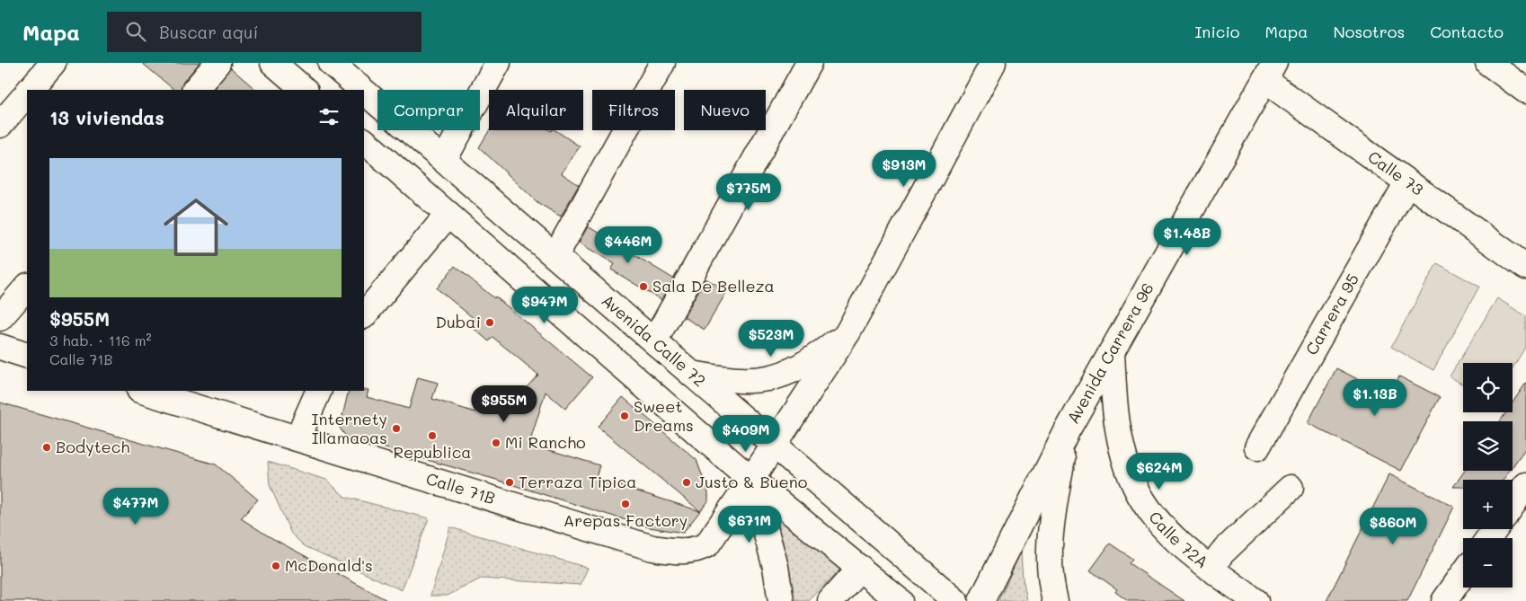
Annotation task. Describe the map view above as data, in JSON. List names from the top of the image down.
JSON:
{
  "streets": {
    "main road": [
      "Calle 73",
      "Carrera 95",
      "Avenida Calle 72",
      "Avenida Carrera 96",
      "Calle 71B",
      "Calle 72A"
    ]
  },
  "crossings": [
    ["Calle 73", "Carrera 95"],
    ["Calle 73", "Avenida Carrera 96"],
    ["Avenida Carrera 96", "Calle 72A"]
  ],
  "places": [
    "Sala De Belleza",
    "Dubai",
    "Sweet Dreams",
    "Internety Illamaoas",
    "Republica",
    "Mi Rancho",
    "Bodytech",
    "Terraza Tipica",
    "Justo & Bueno",
    "Arepas Factory",
    "McDonald's"
  ],
  "page": {
    "header": "Mapa",
    "search": "Buscar aquí",
    "nav": [
      "Inicio",
      "Mapa",
      "Nosotros",
      "Contacto"
    ],
    "chip": [
      "Comprar",
      "Alquilar",
      "Filtros",
      "Nuevo"
    ],
    "heading": "13 viviendas",
    "list": [
      {
        "name": "$955M",
        "note": "3 hab. · 116 m² · Calle 71B"
      }
    ],
    "price": [
      "$913M",
      "$775M",
      "$1.48B",
      "$446M",
      "$947M",
      "$523M",
      "$1.13B",
      "$955M",
      "$409M",
      "$624M",
      "$477M",
      "$671M",
      "$860M"
    ],
    "map_buttons": ["+", "−"]
  }
}
